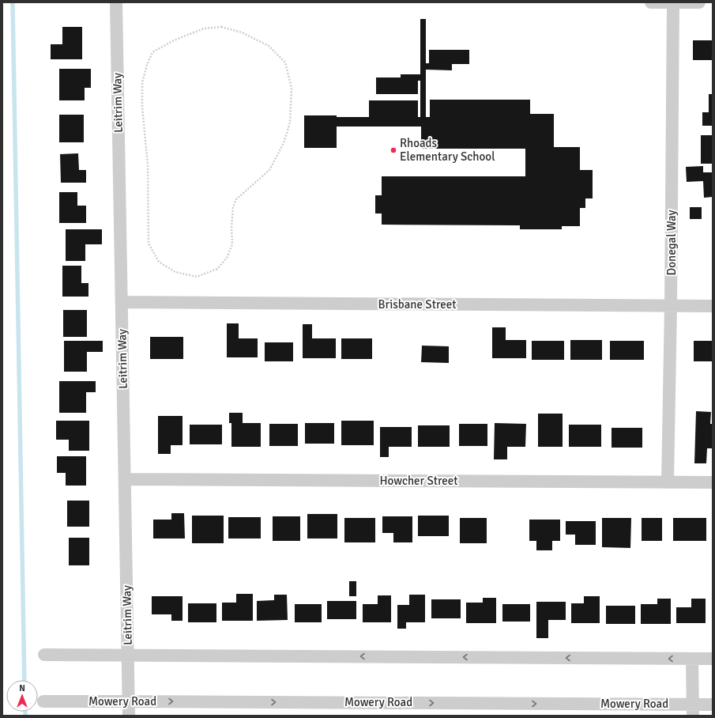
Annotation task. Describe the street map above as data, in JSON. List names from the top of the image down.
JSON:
{
  "streets": {
    "street": [
      "Leitrim Way",
      "Donegal Way",
      "Brisbane Street",
      "Howcher Street",
      "Mowery Road"
    ]
  },
  "crossings": [
    ["Leitrim Way", "Brisbane Street"],
    ["Leitrim Way", "Howcher Street"],
    ["Leitrim Way", "Mowery Road"],
    ["Donegal Way", "Brisbane Street"],
    ["Donegal Way", "Howcher Street"]
  ],
  "places": ["Rhoads Elementary School"],
  "north": "top"
}
